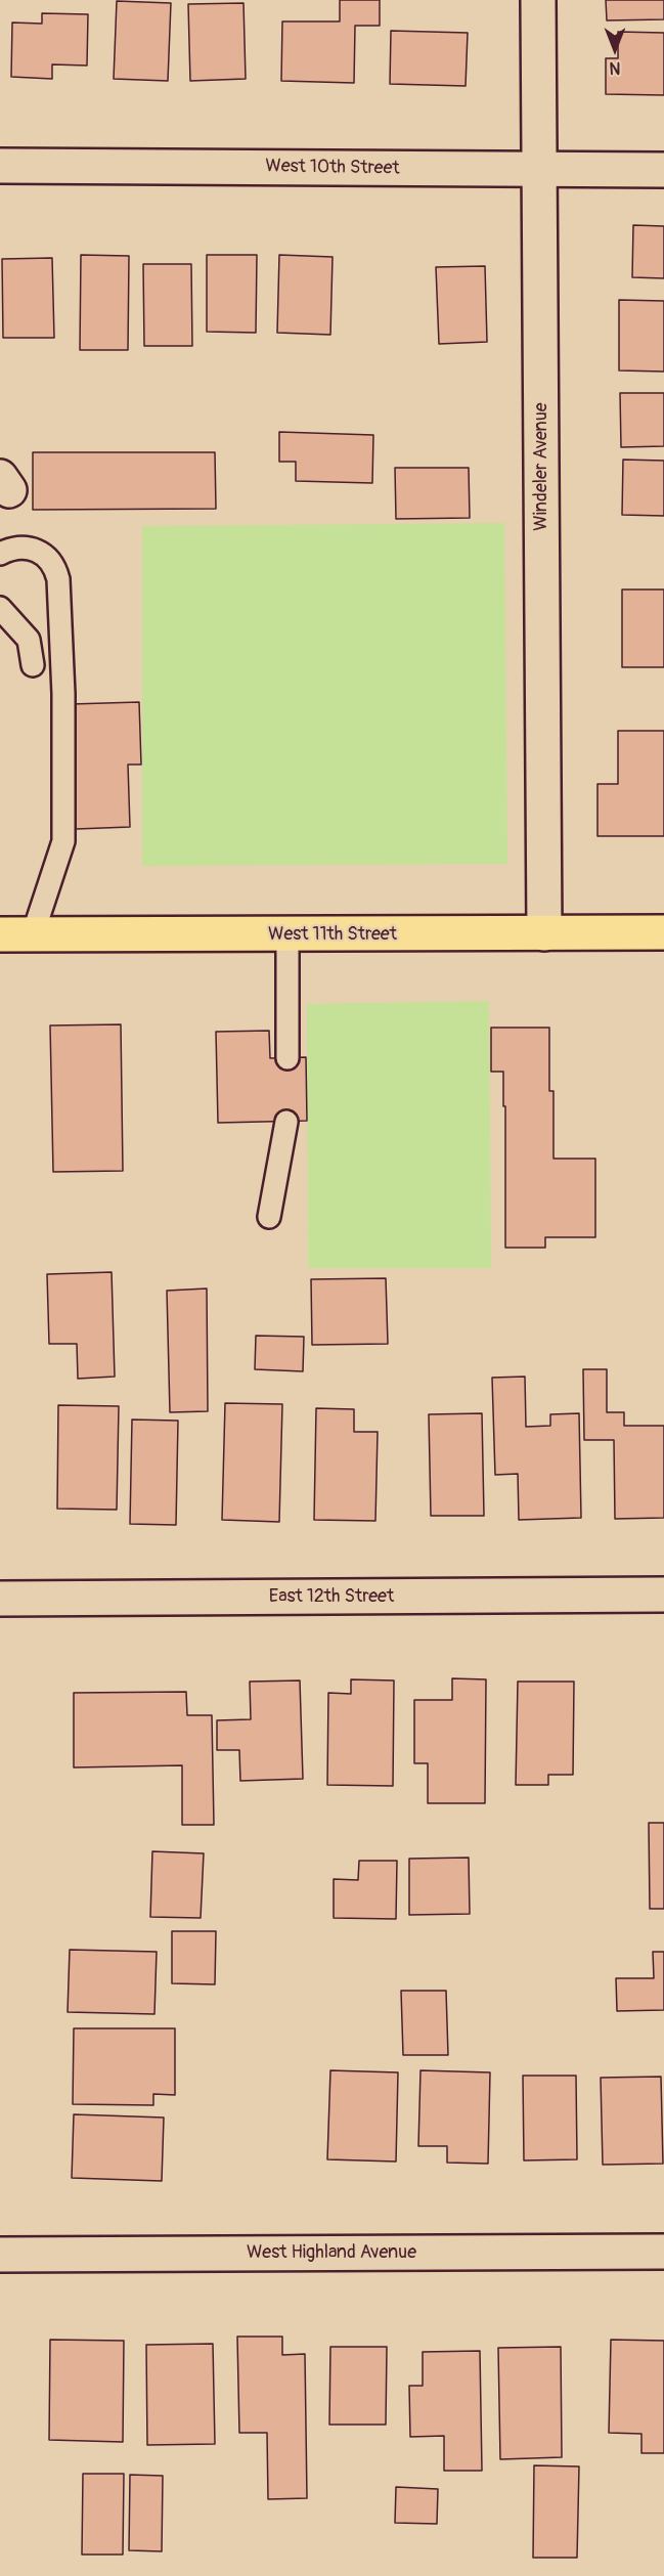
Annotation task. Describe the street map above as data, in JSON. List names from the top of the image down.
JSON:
{
  "streets": {
    "main road": ["West 11th Street"],
    "street": [
      "West 10th Street",
      "Windeler Avenue",
      "East 12th Street",
      "West Highland Avenue"
    ]
  },
  "crossings": [
    ["West 10th Street", "Windeler Avenue"],
    ["Windeler Avenue", "West 11th Street"]
  ],
  "north": "bottom"
}
